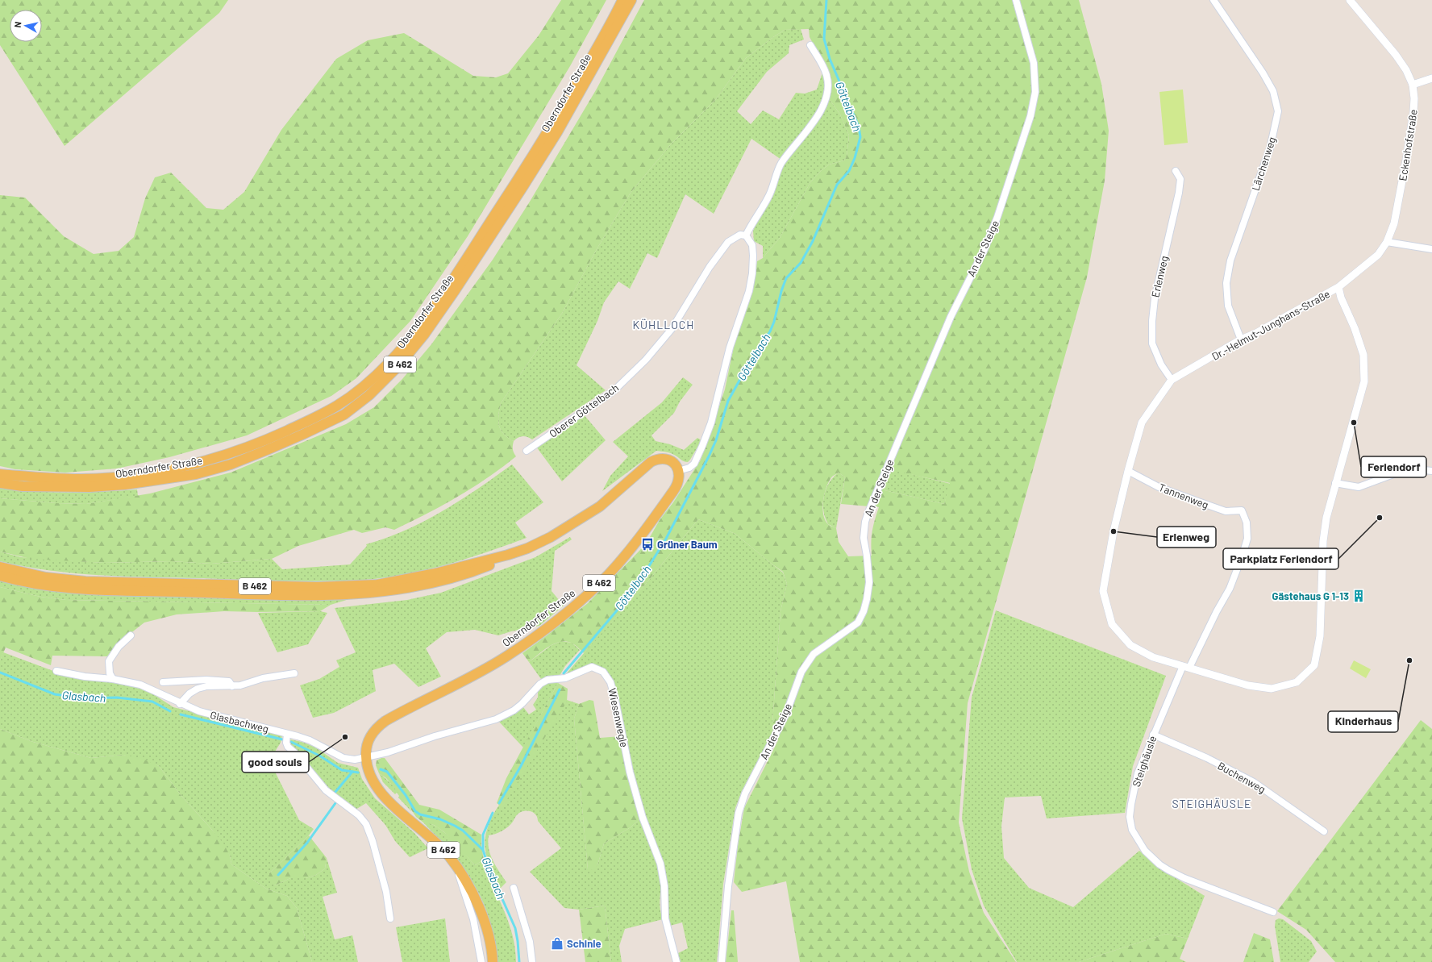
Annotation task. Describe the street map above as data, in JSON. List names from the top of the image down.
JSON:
{
  "streets": {
    "main road": ["Oberndorfer Straße", "B 462"],
    "street": [
      "Eckenhofstraße",
      "Lärchenweg",
      "An der Steige",
      "Erlenweg",
      "Dr.-Helmut-Junghans-Straße",
      "Oberer Göttelbach",
      "Tannenweg",
      "Wiesenwegle",
      "Glasbachweg",
      "Steighäusle",
      "Buchenweg"
    ]
  },
  "crossings": [
    ["Oberndorfer Straße", "B 462"],
    ["Oberndorfer Straße", "Wiesenwegle"],
    ["Oberndorfer Straße", "Glasbachweg"],
    ["Eckenhofstraße", "Dr.-Helmut-Junghans-Straße"],
    ["Lärchenweg", "Dr.-Helmut-Junghans-Straße"],
    ["Erlenweg", "Dr.-Helmut-Junghans-Straße"],
    ["Dr.-Helmut-Junghans-Straße", "Tannenweg"],
    ["Dr.-Helmut-Junghans-Straße", "Steighäusle"],
    ["Tannenweg", "Steighäusle"],
    ["Wiesenwegle", "Glasbachweg"],
    ["Steighäusle", "Buchenweg"]
  ],
  "districts": ["KÜHLLOCH", "STEIGHÄUSLE"],
  "water": ["Göttelbach", "Glasbach"],
  "places": {
    "other": [
      "Feriendorf",
      "Parkplatz Feriendorf",
      "Erlenweg",
      "Kinderhaus",
      "good souls"
    ],
    "bus stop": ["Grüner Baum"],
    "building": ["Gästehaus G 1-13"],
    "shop": ["Schinle"]
  },
  "north": "left"
}
